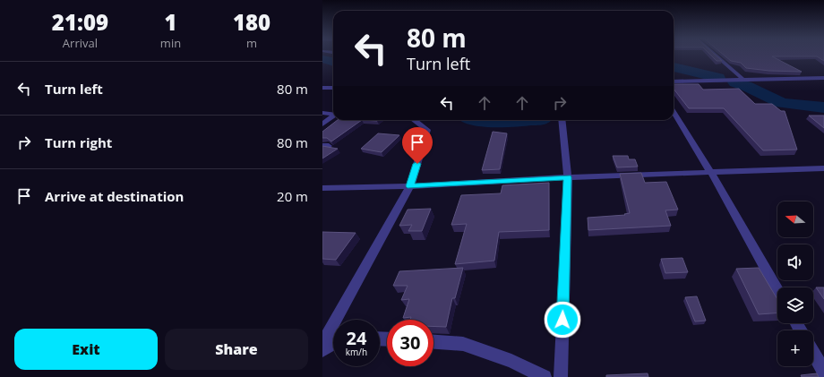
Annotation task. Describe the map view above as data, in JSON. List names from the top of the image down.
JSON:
{
  "north": "left",
  "page": {
    "eta": [
      "21:09",
      "Arrival",
      "1",
      "min",
      "180",
      "m"
    ],
    "turn": ["80 m", "Turn left"],
    "list": [
      {
        "name": "Turn left",
        "value": "80 m"
      },
      {
        "name": "Turn right",
        "value": "80 m"
      },
      {
        "name": "Arrive at destination",
        "value": "20 m"
      }
    ],
    "map_buttons": "+",
    "speed": "24 km/h",
    "limit": "30",
    "buttons": ["Exit", "Share"]
  }
}
